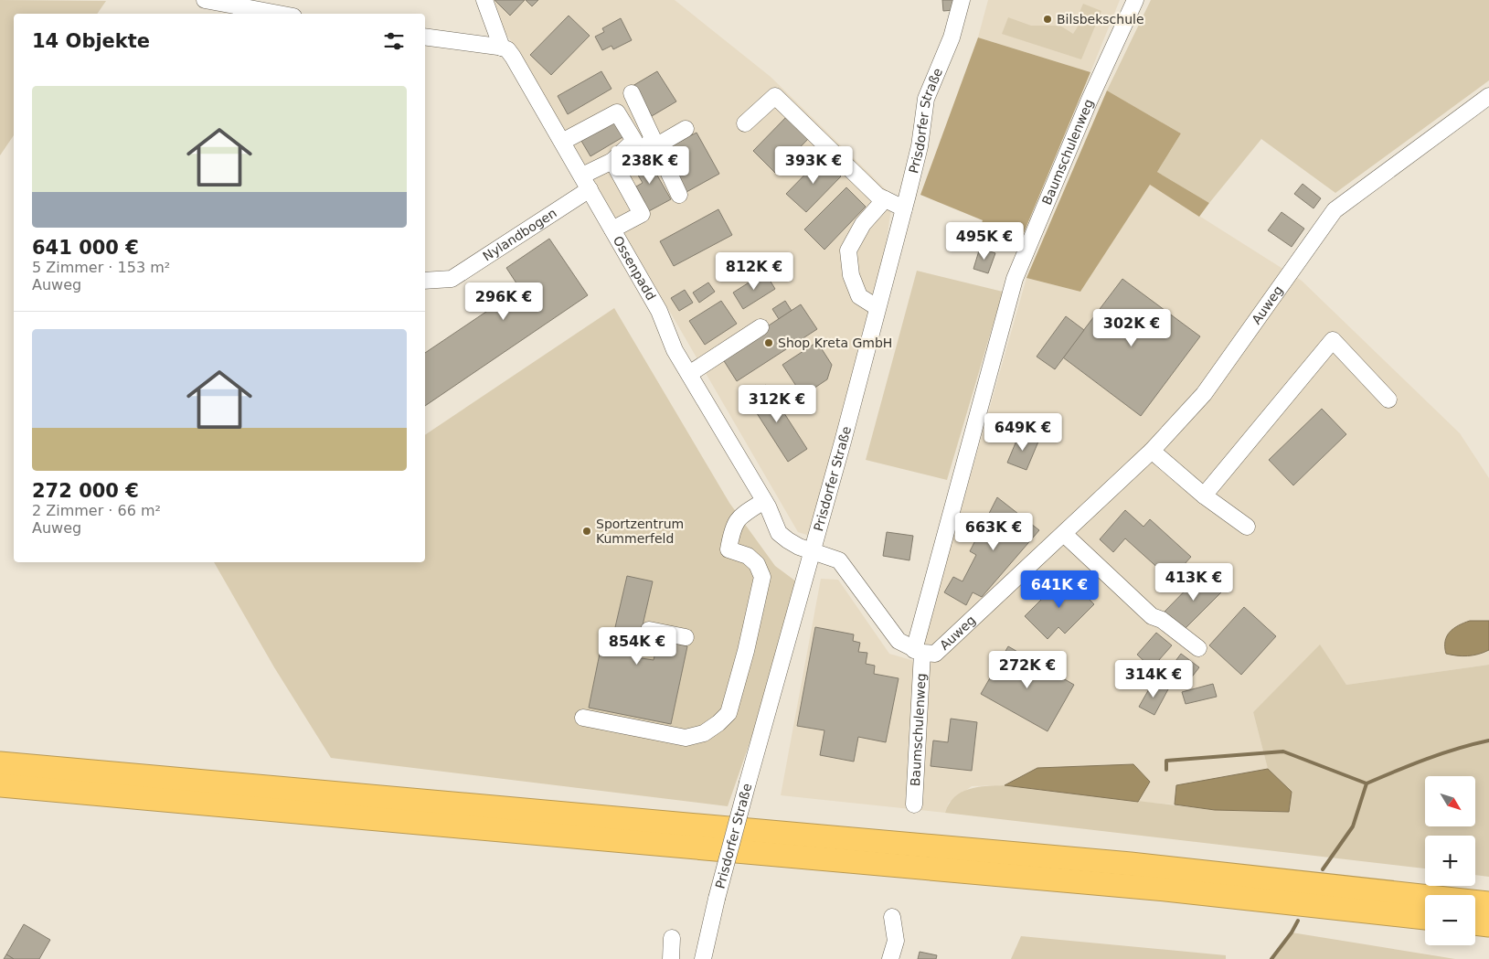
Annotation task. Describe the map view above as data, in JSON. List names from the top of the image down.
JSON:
{
  "streets": {
    "street": [
      "Prisdorfer Straße",
      "Baumschulenweg",
      "Nylandbogen",
      "Ossenpadd",
      "Auweg"
    ]
  },
  "crossings": [
    ["Prisdorfer Straße", "Ossenpadd"],
    ["Baumschulenweg", "Auweg"],
    ["Nylandbogen", "Ossenpadd"]
  ],
  "places": ["Bilsbekschule", "Shop Kreta GmbH", "Sportzentrum Kummerfeld"],
  "north": "bottom right",
  "page": {
    "heading": "14 Objekte",
    "list": [
      {
        "name": "641 000 €",
        "note": "5 Zimmer · 153 m² · Auweg"
      },
      {
        "name": "272 000 €",
        "note": "2 Zimmer · 66 m² · Auweg"
      }
    ],
    "price": [
      "238K €",
      "393K €",
      "495K €",
      "812K €",
      "296K €",
      "302K €",
      "312K €",
      "649K €",
      "663K €",
      "413K €",
      "641K €",
      "854K €",
      "272K €",
      "314K €"
    ],
    "map_buttons": ["+", "−"]
  }
}
